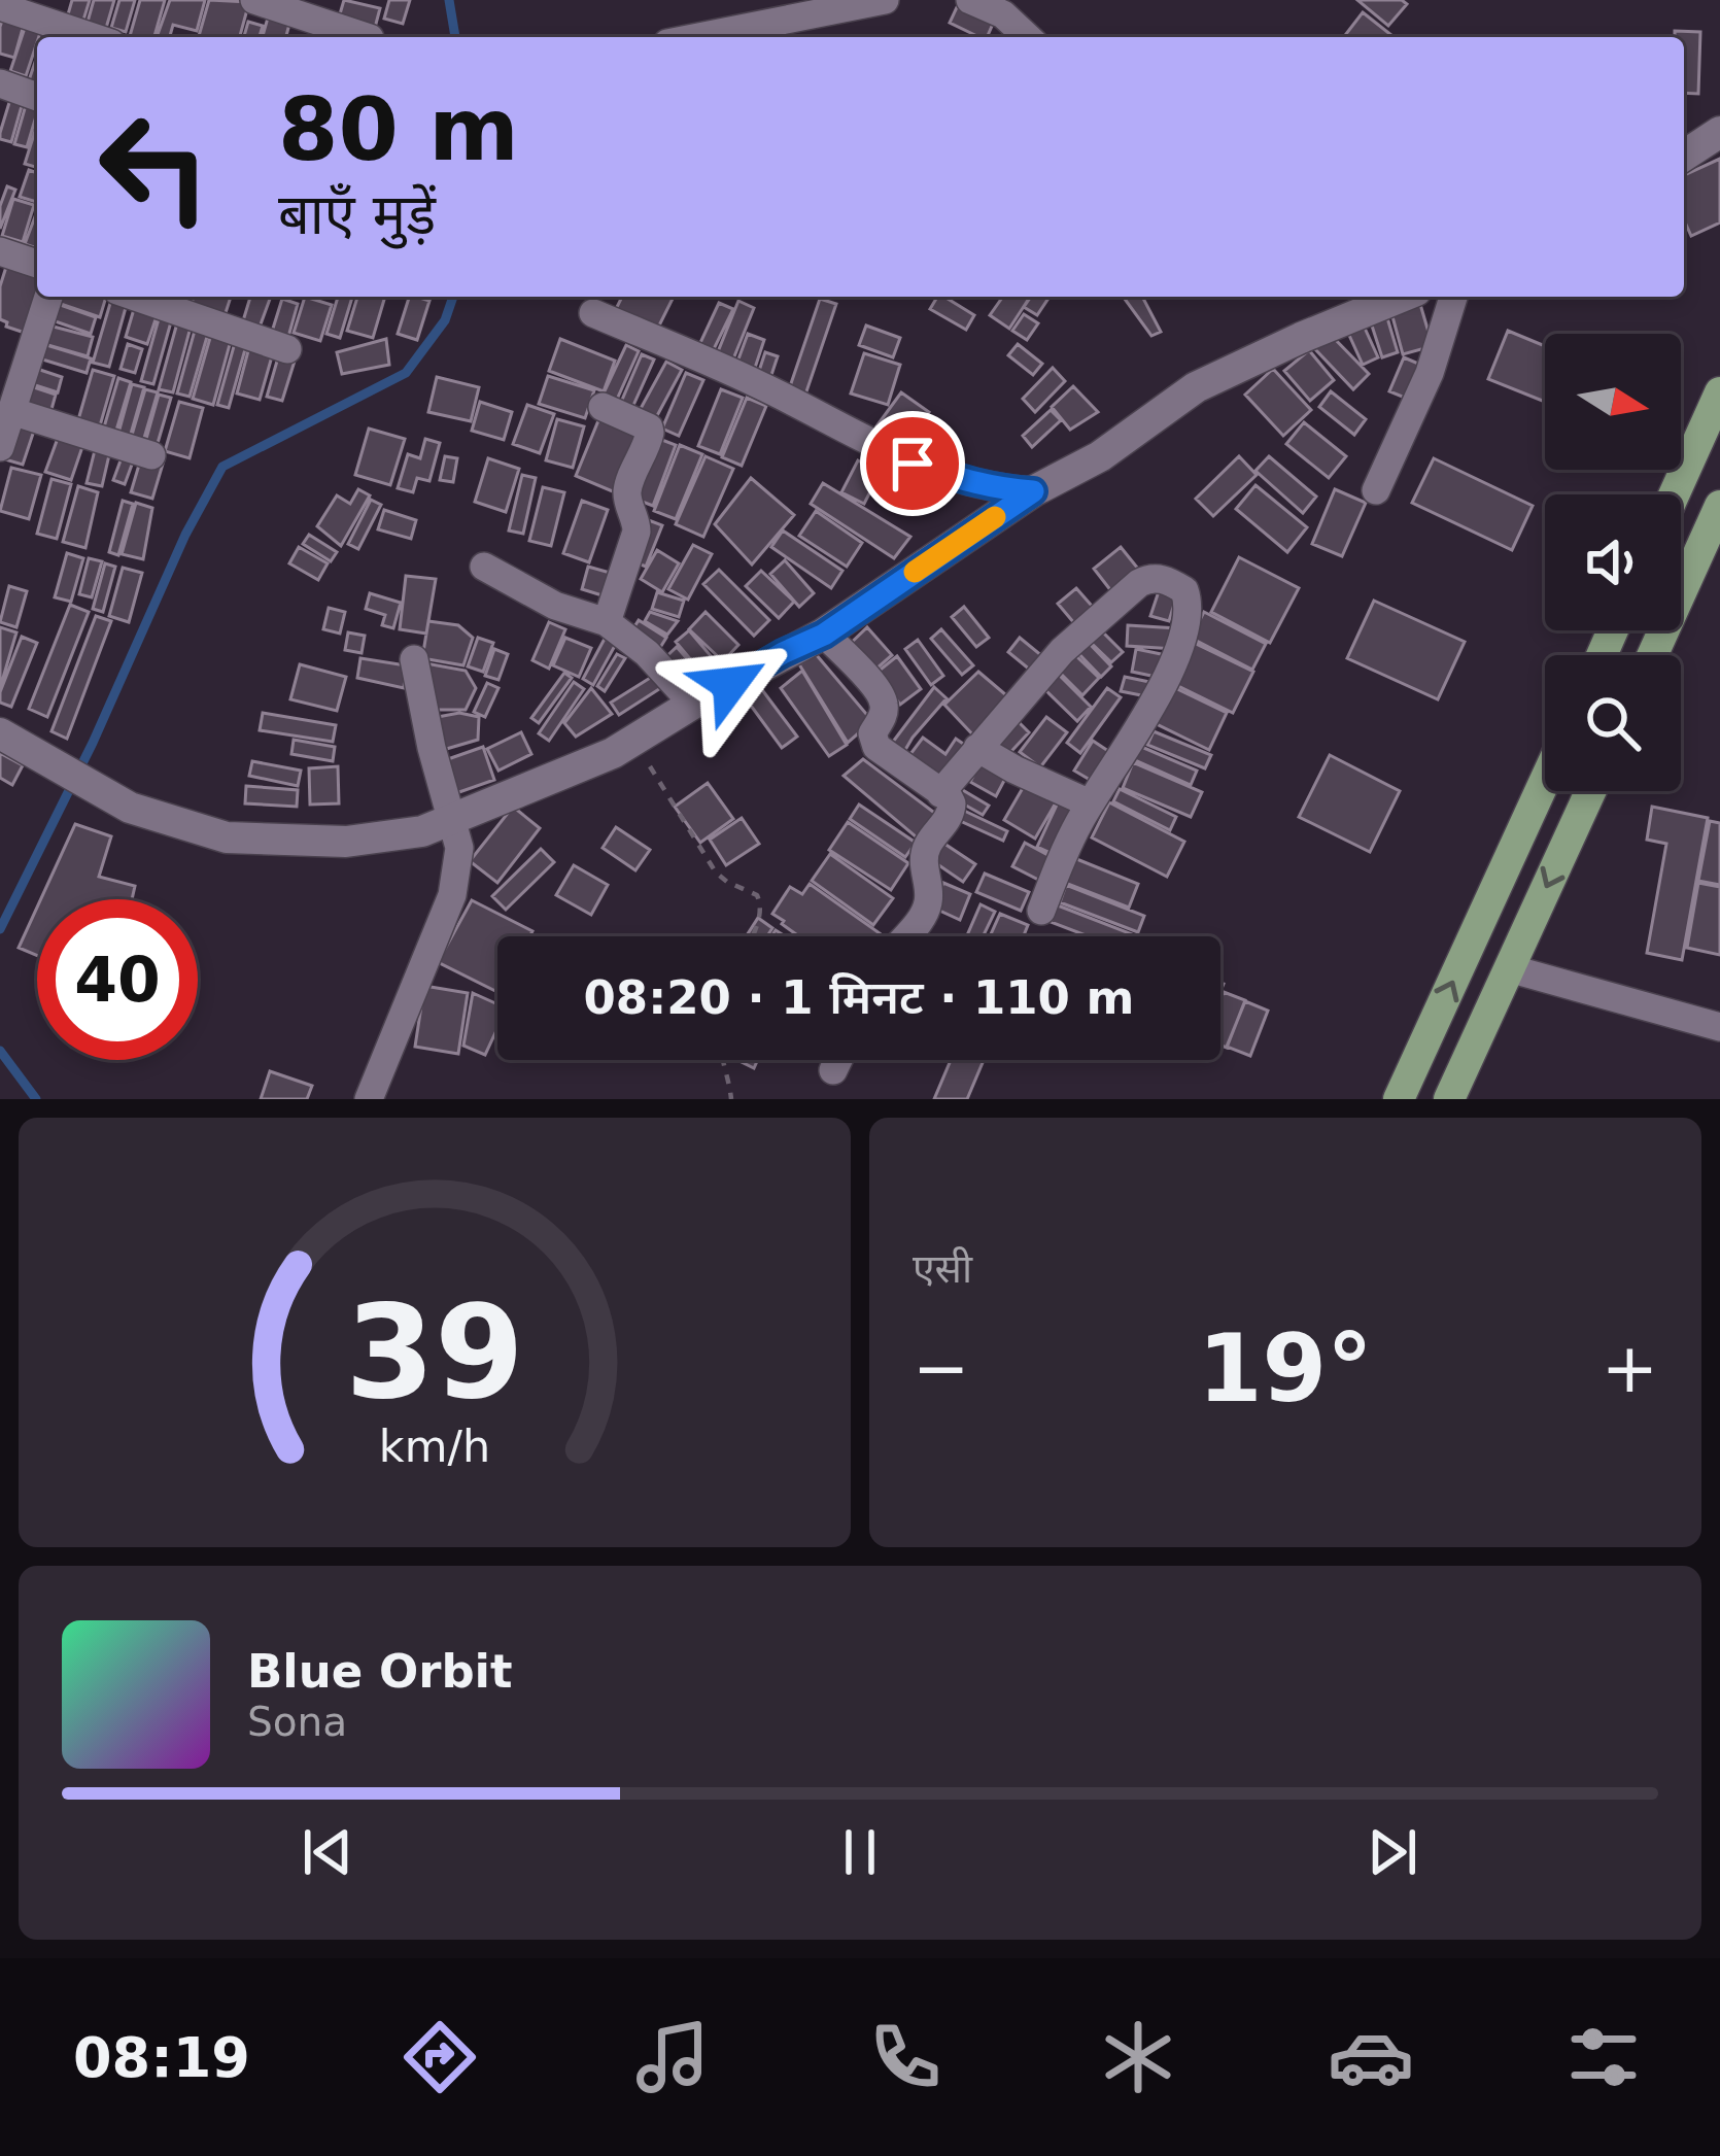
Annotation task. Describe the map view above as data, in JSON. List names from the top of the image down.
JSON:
{
  "north": "right",
  "page": {
    "turn": ["80 m", "बाएँ मुड़ें"],
    "limit": "40",
    "trip": "08:20 · 1 मिनट · 110 m",
    "tile": "एसी",
    "heat": ["−", "19°", "+"],
    "song": ["Blue Orbit", "Sona"],
    "tabs": "08:19",
    "gauge": ["39", "km/h"]
  }
}
